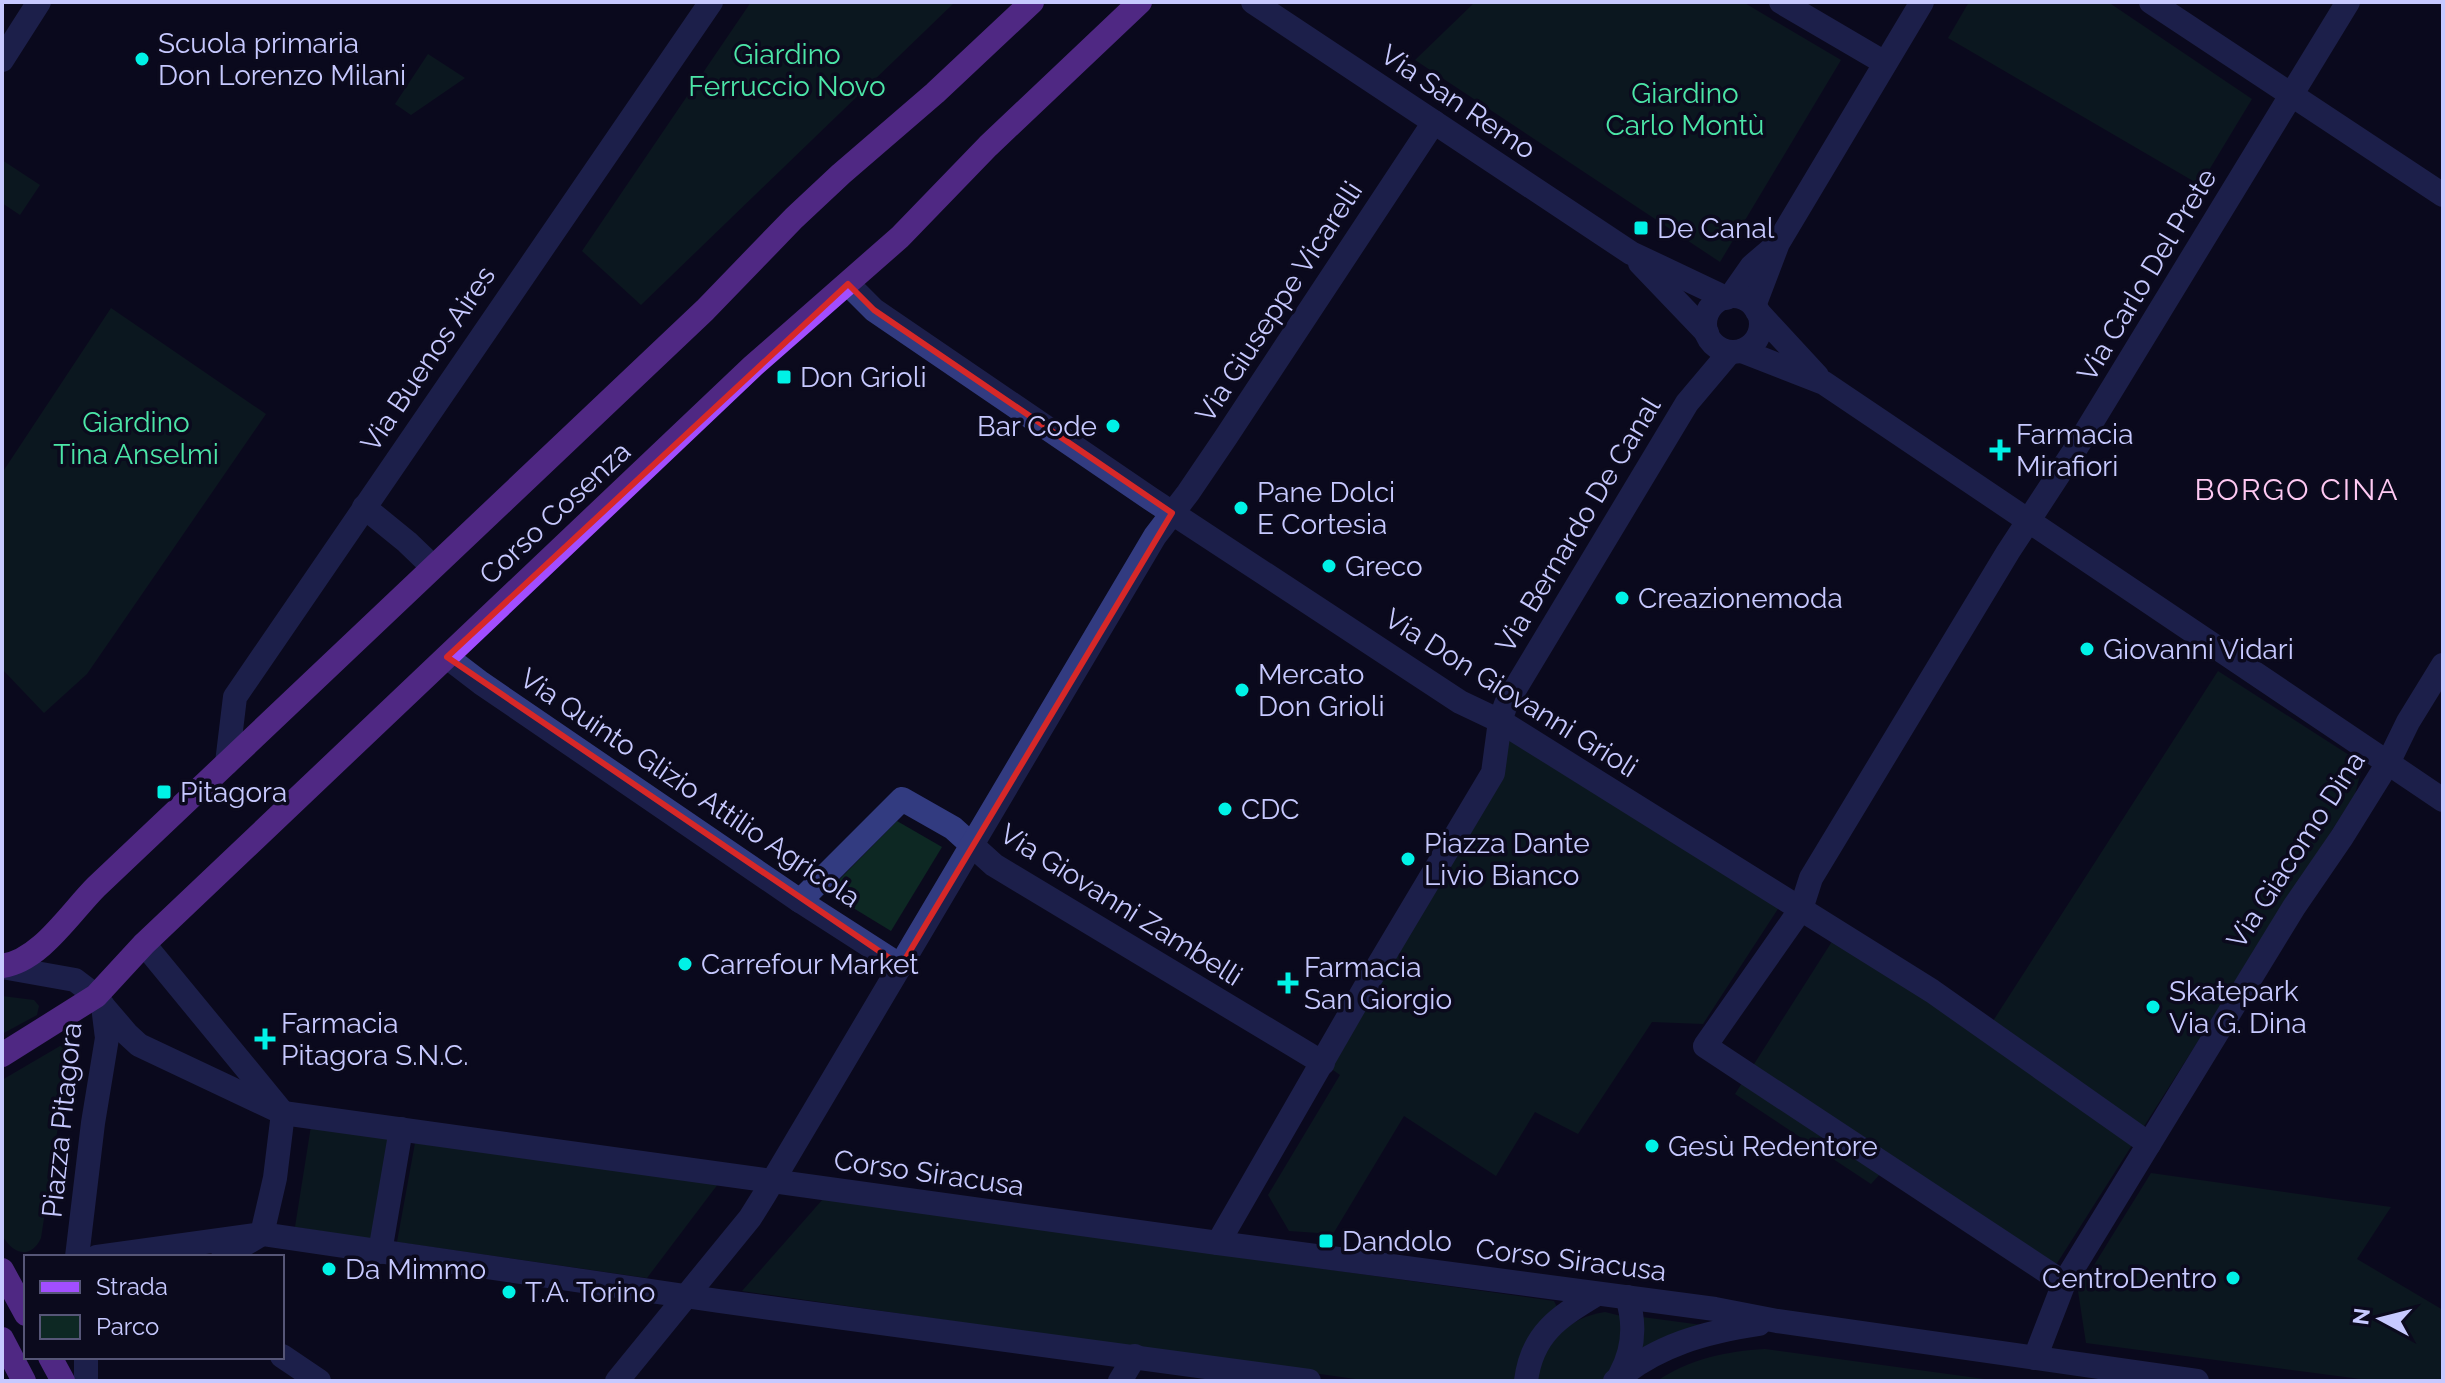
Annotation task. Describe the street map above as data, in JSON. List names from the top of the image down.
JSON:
{
  "streets": {
    "main road": ["Corso Cosenza"],
    "street": [
      "Via San Remo",
      "Via Carlo Del Prete",
      "Via Giuseppe Vicarelli",
      "Via Buenos Aires",
      "Via Bernardo De Canal",
      "Via Don Giovanni Grioli",
      "Via Quinto Glizio Attilio Agricola",
      "Via Giacomo Dina",
      "Via Giovanni Zambelli",
      "Piazza Pitagora",
      "Corso Siracusa"
    ]
  },
  "crossings": [
    ["Via San Remo", "Via Carlo Del Prete"],
    ["Via San Remo", "Via Giuseppe Vicarelli"],
    ["Via San Remo", "Via Bernardo De Canal"],
    ["Via San Remo", "Via Giacomo Dina"],
    ["Via Carlo Del Prete", "Via Don Giovanni Grioli"],
    ["Via Carlo Del Prete", "Via Giacomo Dina"],
    ["Via Giuseppe Vicarelli", "Via Don Giovanni Grioli"],
    ["Via Giuseppe Vicarelli", "Via Quinto Glizio Attilio Agricola"],
    ["Via Giuseppe Vicarelli", "Via Giovanni Zambelli"],
    ["Via Giuseppe Vicarelli", "Corso Siracusa"],
    ["Via Buenos Aires", "Corso Cosenza"],
    ["Corso Cosenza", "Via Don Giovanni Grioli"],
    ["Corso Cosenza", "Via Quinto Glizio Attilio Agricola"],
    ["Corso Cosenza", "Piazza Pitagora"],
    ["Corso Cosenza", "Corso Siracusa"],
    ["Via Bernardo De Canal", "Via Don Giovanni Grioli"],
    ["Via Bernardo De Canal", "Via Giovanni Zambelli"],
    ["Via Bernardo De Canal", "Corso Siracusa"],
    ["Via Don Giovanni Grioli", "Via Giacomo Dina"],
    ["Via Quinto Glizio Attilio Agricola", "Via Giovanni Zambelli"],
    ["Via Giacomo Dina", "Corso Siracusa"],
    ["Piazza Pitagora", "Corso Siracusa"]
  ],
  "districts": ["BORGO CINA"],
  "parks": ["Giardino Ferruccio Novo", "Giardino Carlo Montù", "Giardino Tina Anselmi"],
  "places": {
    "other": [
      "Scuola primaria Don Lorenzo Milani",
      "Bar Code",
      "Pane Dolci E Cortesia",
      "Greco",
      "Creazionemoda",
      "Giovanni Vidari",
      "Mercato Don Grioli",
      "CDC",
      "Piazza Dante Livio Bianco",
      "Carrefour Market",
      "Skatepark Via G. Dina",
      "Gesù Redentore",
      "Da Mimmo",
      "CentroDentro",
      "T.A. Torino"
    ],
    "transit": [
      "De Canal",
      "Don Grioli",
      "Pitagora",
      "Dandolo"
    ],
    "health": ["Farmacia Mirafiori", "Farmacia San Giorgio", "Farmacia Pitagora S.N.C."]
  },
  "legend": ["Strada", "Parco"],
  "north": "left"
}
